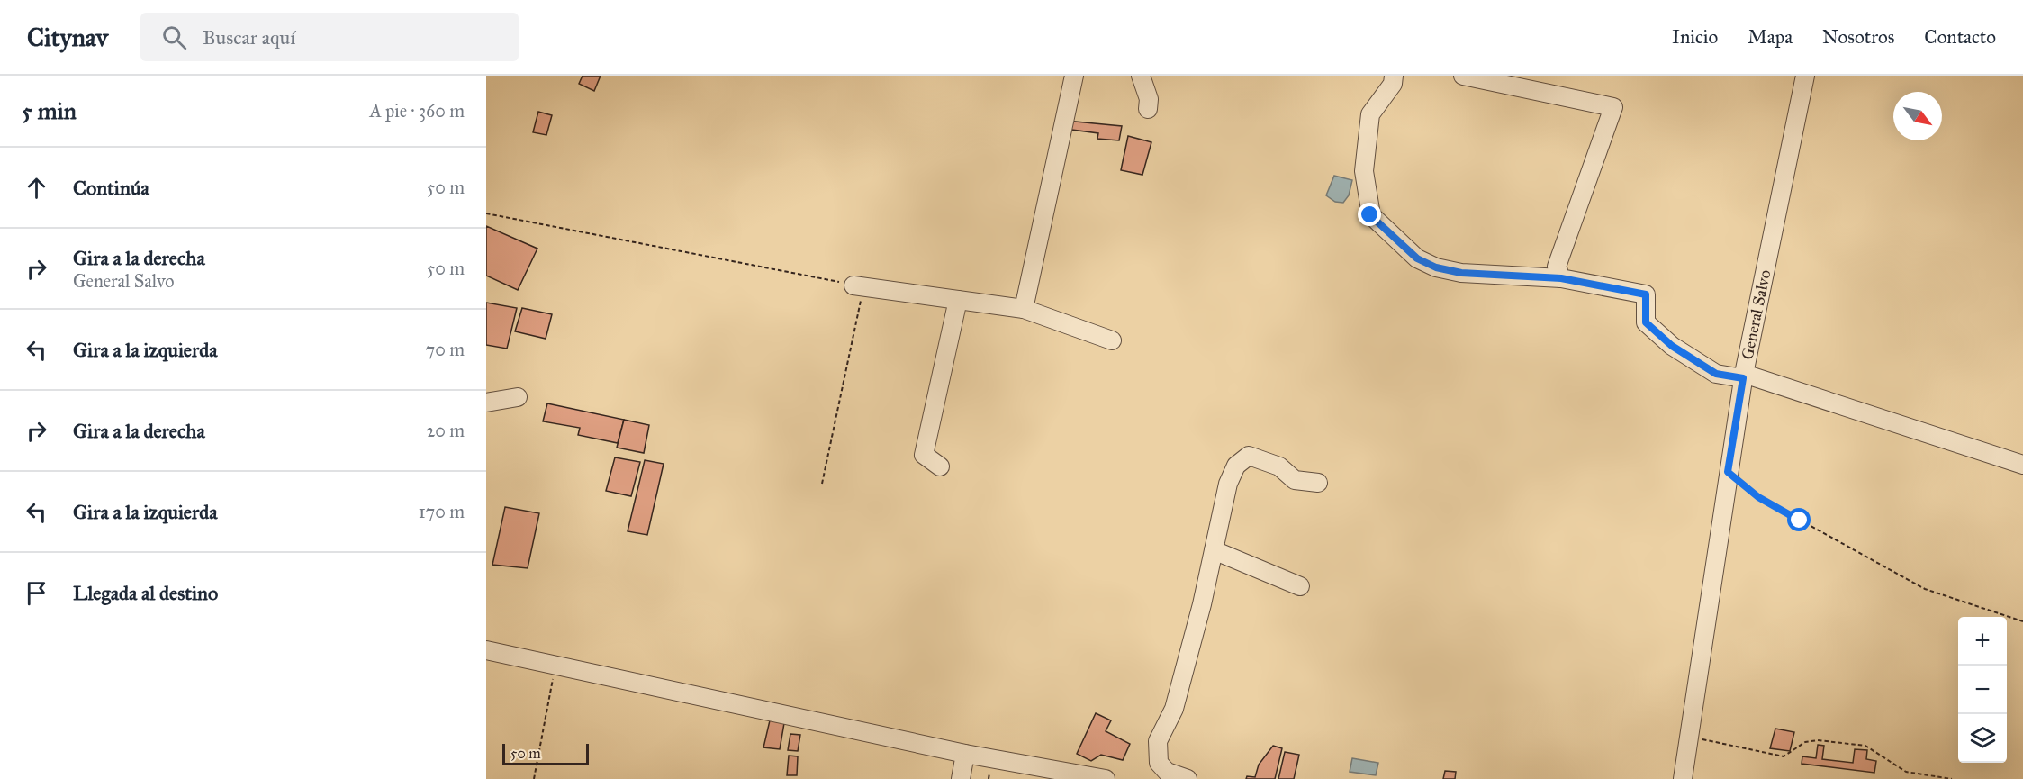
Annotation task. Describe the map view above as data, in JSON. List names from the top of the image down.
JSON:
{
  "streets": {
    "street": ["General Salvo"]
  },
  "scale_bar": "50 m",
  "north": "bottom right",
  "page": {
    "header": "Citynav",
    "search": "Buscar aquí",
    "nav": [
      "Inicio",
      "Mapa",
      "Nosotros",
      "Contacto"
    ],
    "heading": ["5 min", "A pie · 360 m"],
    "list": [
      ["Continúa", "50 m"],
      ["Gira a la derecha", "General Salvo", "50 m"],
      ["Gira a la izquierda", "70 m"],
      ["Gira a la derecha", "20 m"],
      ["Gira a la izquierda", "170 m"],
      "Llegada al destino"
    ],
    "map_buttons": ["+", "−"],
    "scale": "50 m"
  }
}
